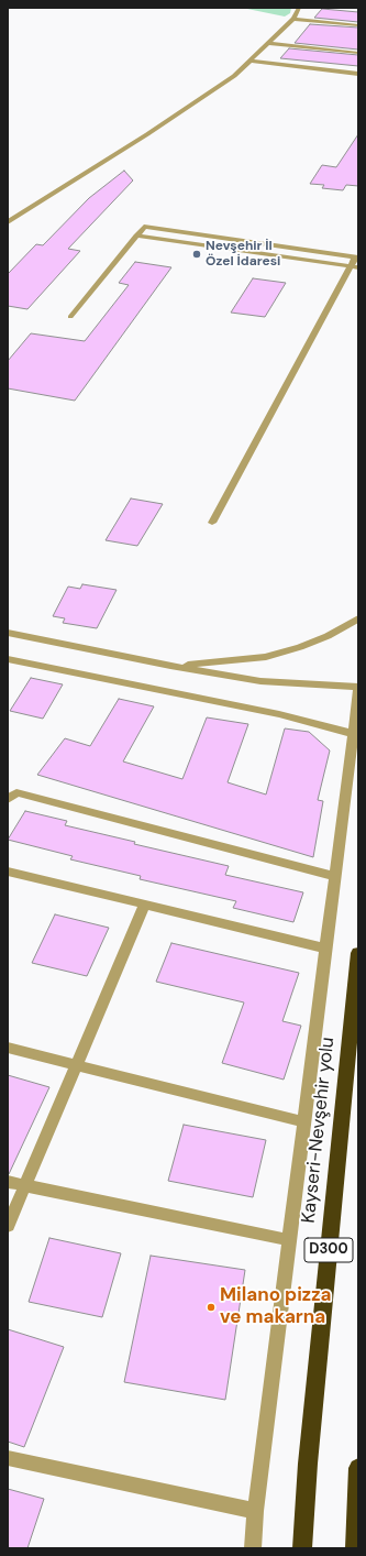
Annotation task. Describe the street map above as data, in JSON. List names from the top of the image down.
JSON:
{
  "streets": {
    "highway": ["Kayseri-Nevşehir yolu", "D300"]
  },
  "places": ["Nevşehir İl Özel İdaresi", "Milano pizza ve makarna"]
}
